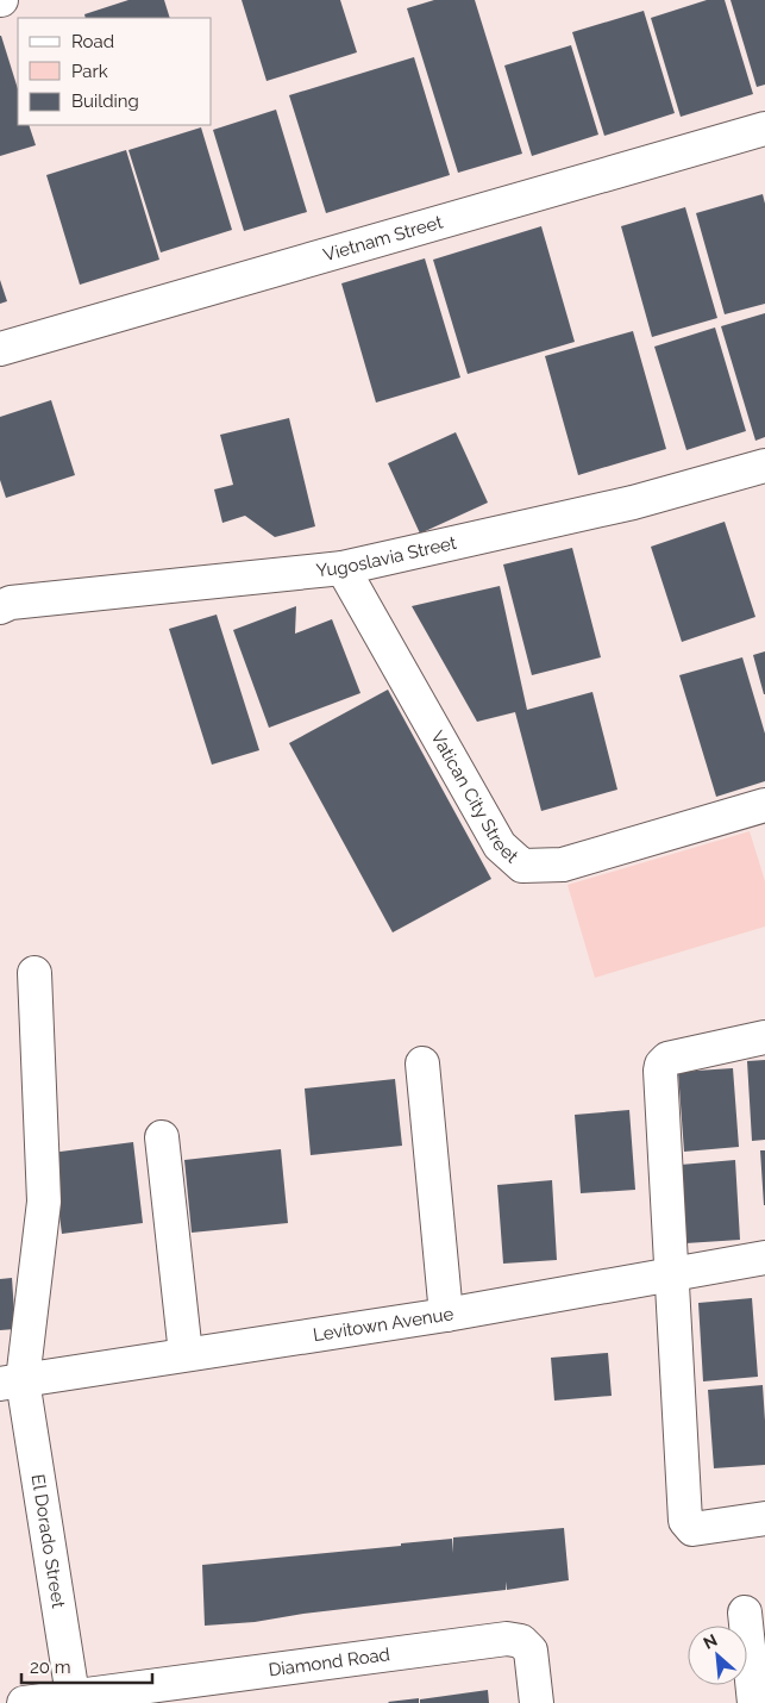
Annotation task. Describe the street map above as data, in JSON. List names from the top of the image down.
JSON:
{
  "streets": {
    "street": [
      "Vietnam Street",
      "Yugoslavia Street",
      "Vatican City Street",
      "Levitown Avenue",
      "El Dorado Street",
      "Diamond Road"
    ]
  },
  "crossings": [
    ["Yugoslavia Street", "Vatican City Street"],
    ["Levitown Avenue", "El Dorado Street"],
    ["El Dorado Street", "Diamond Road"]
  ],
  "legend": ["Road", "Park", "Building"],
  "scale_bar": "20 m",
  "north": "top left"
}
